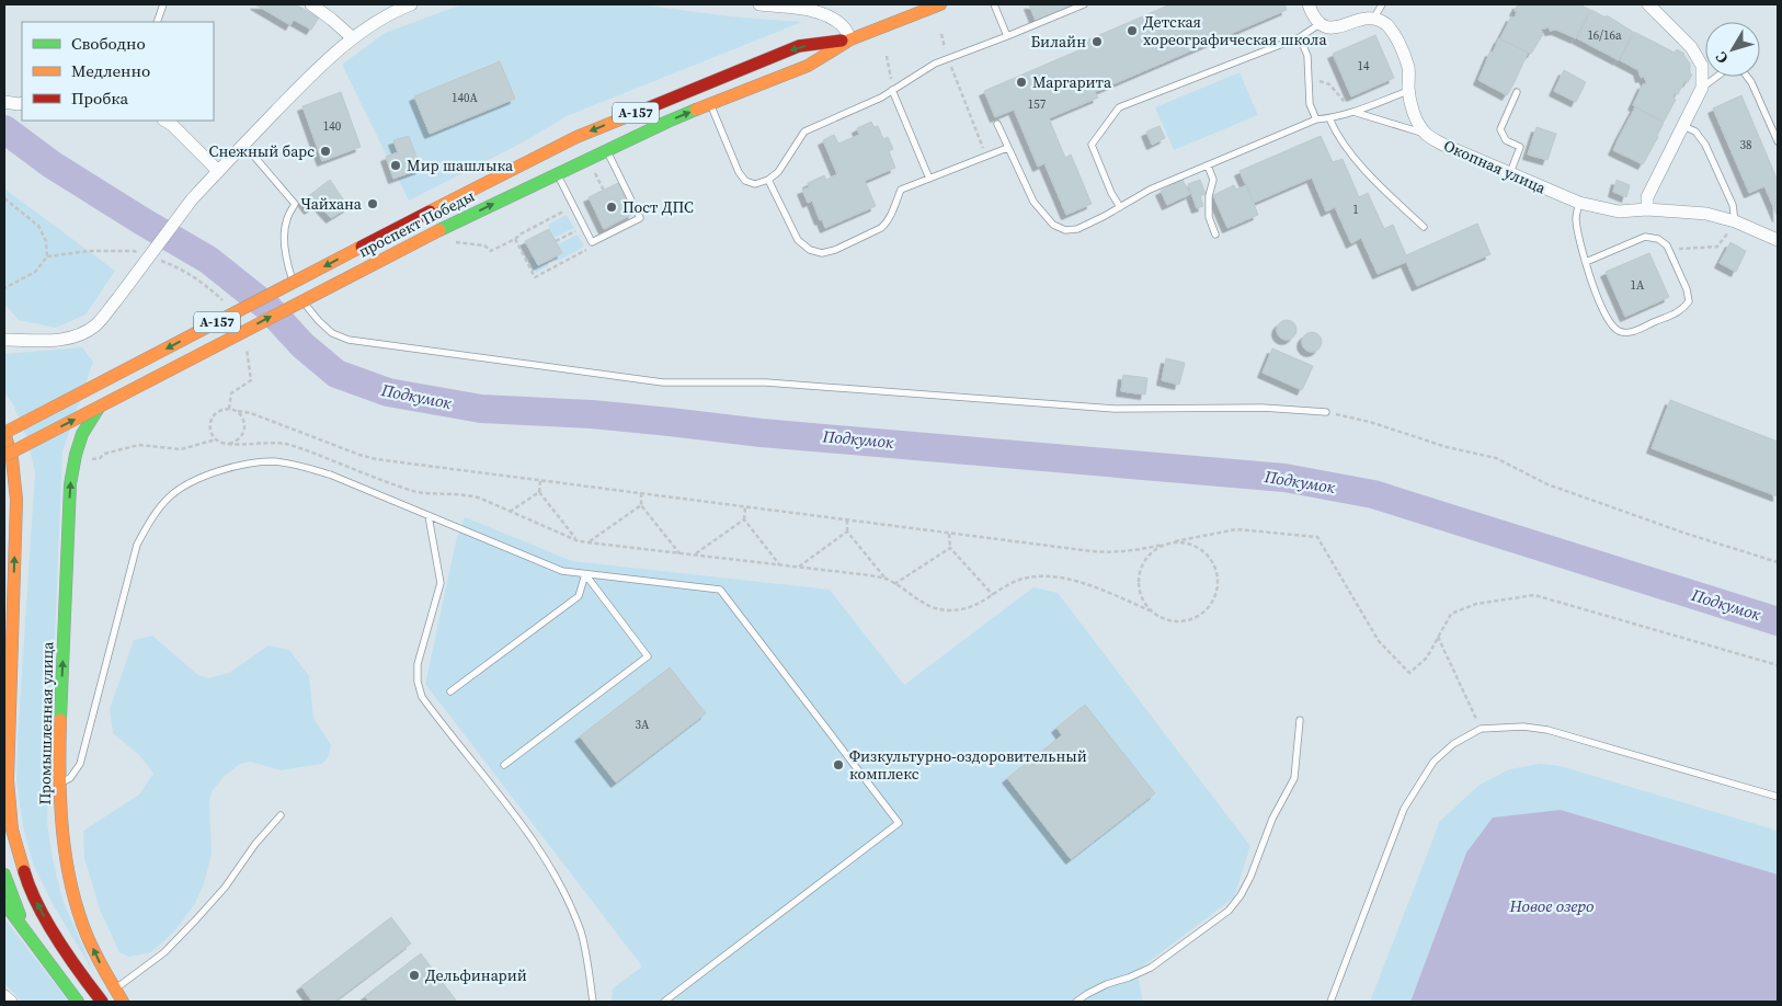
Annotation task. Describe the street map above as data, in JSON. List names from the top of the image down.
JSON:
{
  "streets": {
    "main road": ["А-157", "проспект Победы", "Промышленная улица"],
    "street": ["Окопная улица"]
  },
  "crossings": [
    ["проспект Победы", "Промышленная улица"]
  ],
  "water": ["Подкумок", "Новое озеро"],
  "places": [
    "Детская хореографическая школа",
    "Билайн",
    "Маргарита",
    "Снежный барс",
    "Мир шашлыка",
    "Чайхана",
    "Пост ДПС",
    "Физкультурно-оздоровительный комплекс",
    "Дельфинарий"
  ],
  "house_numbers": [
    "16/16а",
    "14",
    "140А",
    "157",
    "140",
    "38",
    "1",
    "1А",
    "3А"
  ],
  "legend": ["Свободно", "Медленно", "Пробка"],
  "north": "bottom left"
}
